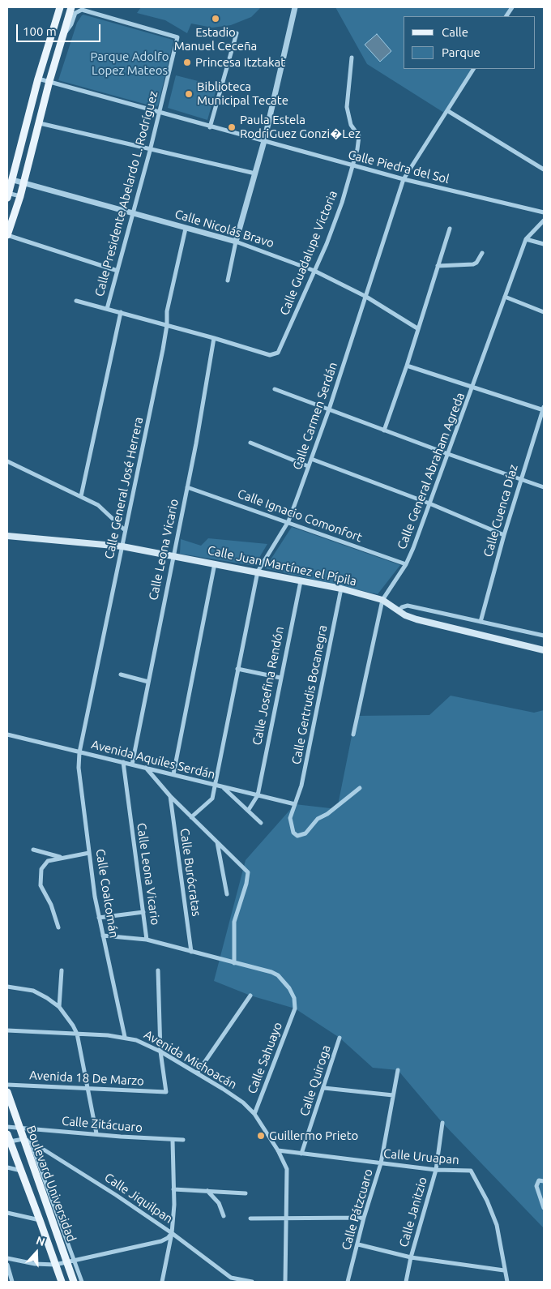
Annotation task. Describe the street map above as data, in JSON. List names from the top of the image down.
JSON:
{
  "streets": {
    "main road": ["Calle Juan Martínez el Pípila", "Boulevard Universidad"],
    "street": [
      "Calle Piedra del Sol",
      "Calle Presidente Abelardo L. Rodríguez",
      "Calle Nicolás Bravo",
      "Calle Guadalupe Victoria",
      "Calle Carmen Serdán",
      "Calle General Abraham Agreda",
      "Calle General José Herrera",
      "Calle Cuenca Díaz",
      "Calle Ignacio Comonfort",
      "Calle Leona Vicario",
      "Calle Josefina Rendón",
      "Calle Gertrudis Bocanegra",
      "Avenida Aquiles Serdán",
      "Calle Burócratas",
      "Calle Coalcomán",
      "Calle Sahuayo",
      "Avenida Michoacán",
      "Avenida 18 De Marzo",
      "Calle Quiroga",
      "Calle Zitácuaro",
      "Calle Uruapan",
      "Calle Jiquilpan",
      "Calle Pátzcuaro",
      "Calle Janitzio"
    ]
  },
  "crossings": [
    ["Calle Piedra del Sol", "Calle Presidente Abelardo L. Rodríguez"],
    ["Calle Piedra del Sol", "Calle Guadalupe Victoria"],
    ["Calle Piedra del Sol", "Calle Carmen Serdán"],
    ["Calle Presidente Abelardo L. Rodríguez", "Calle Nicolás Bravo"],
    ["Calle Nicolás Bravo", "Calle Guadalupe Victoria"],
    ["Calle Nicolás Bravo", "Calle Carmen Serdán"],
    ["Calle Nicolás Bravo", "Calle General José Herrera"],
    ["Calle Guadalupe Victoria", "Calle Leona Vicario"],
    ["Calle Carmen Serdán", "Calle Ignacio Comonfort"],
    ["Calle Carmen Serdán", "Calle Juan Martínez el Pípila"],
    ["Calle Carmen Serdán", "Avenida Aquiles Serdán"],
    ["Calle General Abraham Agreda", "Calle Ignacio Comonfort"],
    ["Calle General Abraham Agreda", "Calle Juan Martínez el Pípila"],
    ["Calle General José Herrera", "Calle Juan Martínez el Pípila"],
    ["Calle General José Herrera", "Avenida Aquiles Serdán"],
    ["Calle General José Herrera", "Calle Coalcomán"],
    ["Calle Ignacio Comonfort", "Calle Leona Vicario"],
    ["Calle Leona Vicario", "Calle Juan Martínez el Pípila"],
    ["Calle Leona Vicario", "Avenida Aquiles Serdán"],
    ["Calle Juan Martínez el Pípila", "Calle Josefina Rendón"],
    ["Calle Juan Martínez el Pípila", "Calle Gertrudis Bocanegra"],
    ["Calle Josefina Rendón", "Avenida Aquiles Serdán"],
    ["Calle Gertrudis Bocanegra", "Avenida Aquiles Serdán"],
    ["Avenida Aquiles Serdán", "Calle Coalcomán"],
    ["Calle Coalcomán", "Avenida Michoacán"],
    ["Calle Sahuayo", "Avenida Michoacán"],
    ["Avenida Michoacán", "Avenida 18 De Marzo"],
    ["Avenida Michoacán", "Calle Uruapan"],
    ["Calle Quiroga", "Calle Uruapan"],
    ["Calle Zitácuaro", "Boulevard Universidad"],
    ["Calle Uruapan", "Calle Pátzcuaro"],
    ["Calle Uruapan", "Calle Janitzio"],
    ["Boulevard Universidad", "Calle Jiquilpan"]
  ],
  "parks": ["Parque Adolfo Lopez Mateos"],
  "places": [
    "Estadio Manuel Ceceña",
    "Princesa Itztakat",
    "Biblioteca Municipal Tecate",
    "Paula Estela RodriGuez Gonzi�Lez",
    "Guillermo Prieto"
  ],
  "legend": ["Calle", "Parque"],
  "scale_bar": "100 m",
  "north": "top"
}
